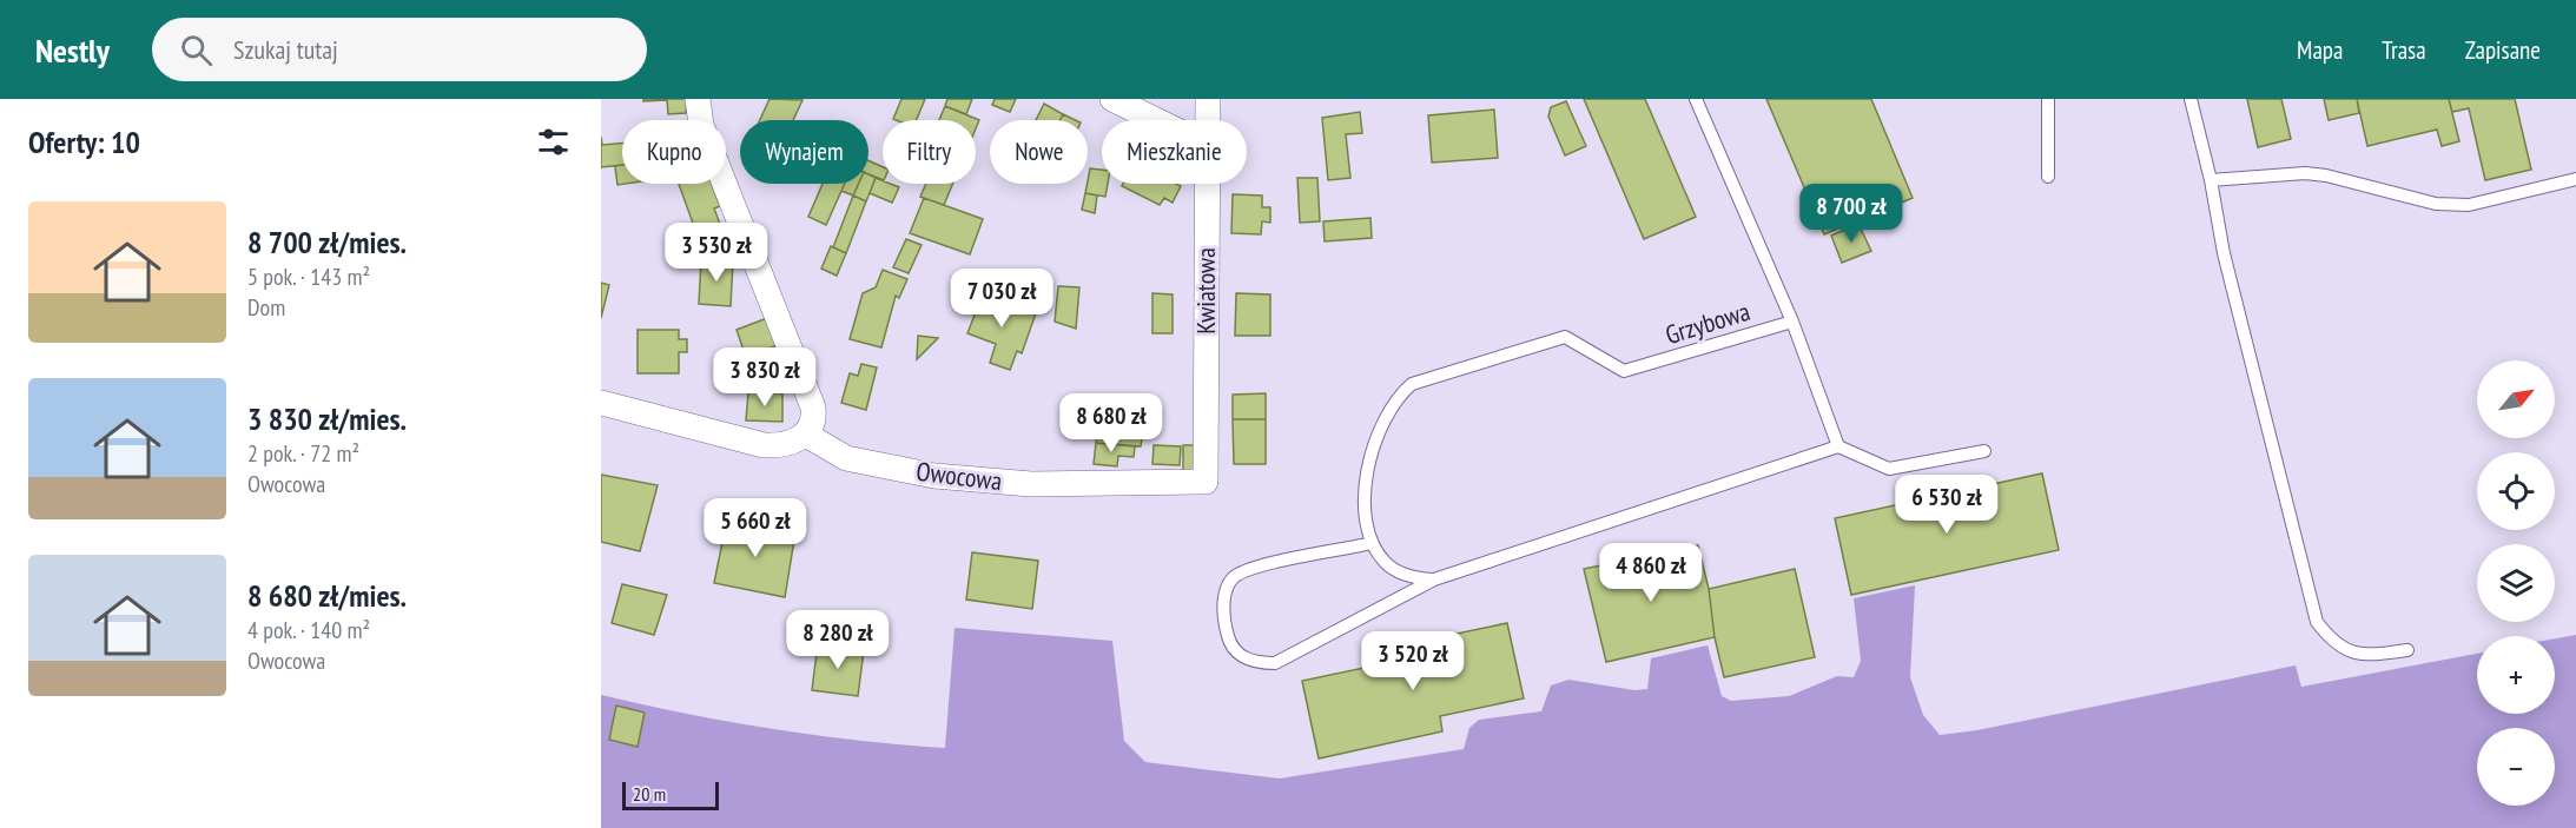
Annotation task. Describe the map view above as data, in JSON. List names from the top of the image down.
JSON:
{
  "streets": {
    "street": ["Kwiatowa", "Owocowa"],
    "lane": ["Grzybowa"]
  },
  "crossings": [
    ["Kwiatowa", "Owocowa"]
  ],
  "scale_bar": "20 m",
  "north": "top right",
  "page": {
    "header": "Nestly",
    "search": "Szukaj tutaj",
    "nav": ["Mapa", "Trasa", "Zapisane"],
    "heading": "Oferty: 10",
    "chip": [
      "Kupno",
      "Wynajem",
      "Filtry",
      "Nowe",
      "Mieszkanie"
    ],
    "list": [
      {
        "name": "8 700 zł/mies.",
        "note": "5 pok. · 143 m² · Dom"
      },
      {
        "name": "3 830 zł/mies.",
        "note": "2 pok. · 72 m² · Owocowa"
      },
      {
        "name": "8 680 zł/mies.",
        "note": "4 pok. · 140 m² · Owocowa"
      }
    ],
    "price": [
      "8 700 zł",
      "3 530 zł",
      "7 030 zł",
      "3 830 zł",
      "8 680 zł",
      "6 530 zł",
      "5 660 zł",
      "4 860 zł",
      "8 280 zł",
      "3 520 zł"
    ],
    "map_buttons": ["+", "−"],
    "scale": "20 m"
  }
}
